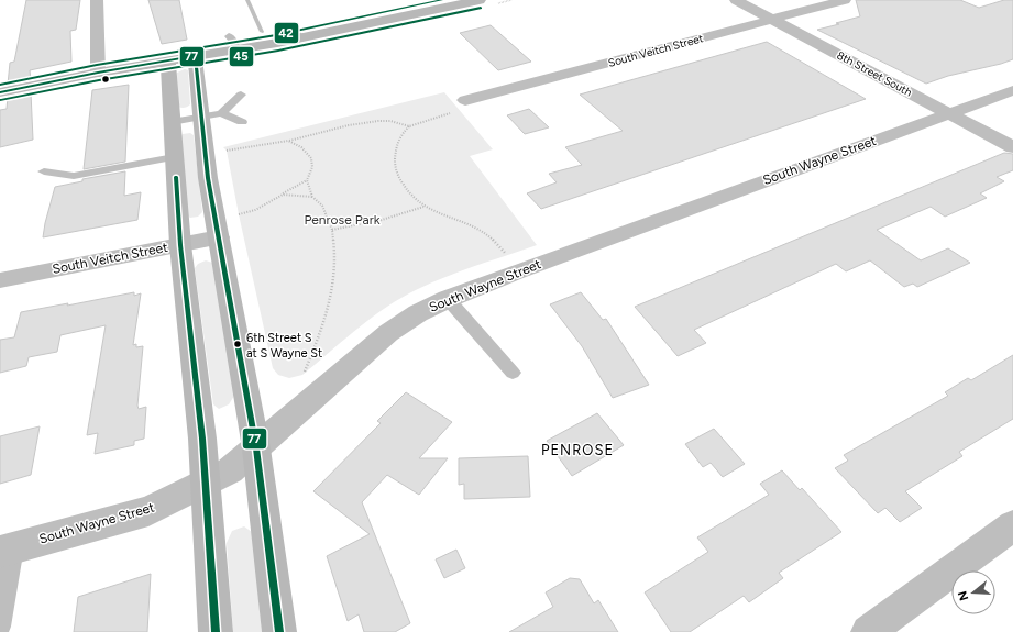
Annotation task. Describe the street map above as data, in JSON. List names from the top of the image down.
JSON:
{
  "streets": {
    "street": ["South Veitch Street", "8th Street South", "South Wayne Street"]
  },
  "crossings": [
    ["South Veitch Street", "8th Street South"],
    ["8th Street South", "South Wayne Street"]
  ],
  "districts": ["PENROSE"],
  "parks": ["Penrose Park"],
  "places": ["6th Street S at S Wayne St"],
  "lines": ["transit line 42", "transit line 45", "transit line 77"],
  "north": "left"
}
